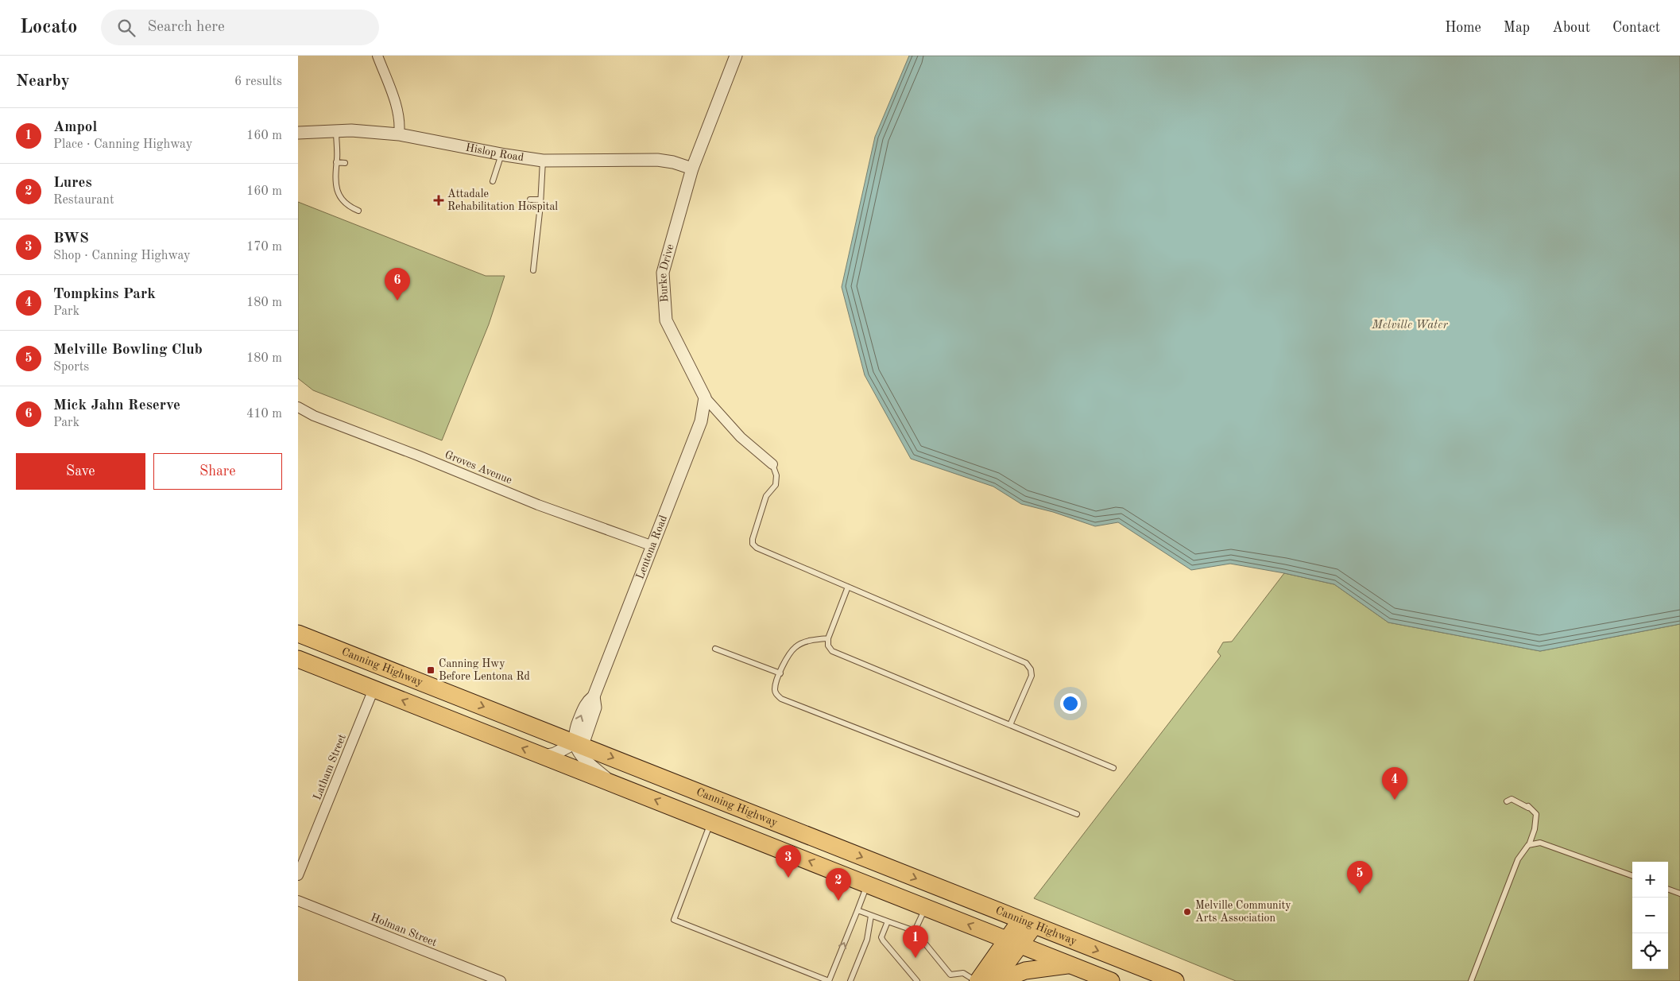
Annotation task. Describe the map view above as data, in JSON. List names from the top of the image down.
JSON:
{
  "streets": {
    "highway": ["Canning Highway"],
    "street": [
      "Hislop Road",
      "Burke Drive",
      "Groves Avenue",
      "Lentona Road",
      "Latham Street",
      "Holman Street"
    ]
  },
  "crossings": [
    ["Hislop Road", "Burke Drive"],
    ["Burke Drive", "Lentona Road"],
    ["Groves Avenue", "Lentona Road"],
    ["Lentona Road", "Canning Highway"]
  ],
  "water": ["Melville Water"],
  "places": {
    "health": ["Attadale Rehabilitation Hospital"],
    "transit": ["Canning Hwy Before Lentona Rd"],
    "other": ["Melville Community Arts Association"]
  },
  "page": {
    "header": "Locato",
    "search": "Search here",
    "nav": [
      "Home",
      "Map",
      "About",
      "Contact"
    ],
    "heading": ["Nearby", "6 results"],
    "list": [
      {
        "mark": "1",
        "name": "Ampol",
        "note": "Place · Canning Highway",
        "value": "160 m"
      },
      {
        "mark": "2",
        "name": "Lures",
        "note": "Restaurant",
        "value": "160 m"
      },
      {
        "mark": "3",
        "name": "BWS",
        "note": "Shop · Canning Highway",
        "value": "170 m"
      },
      {
        "mark": "4",
        "name": "Tompkins Park",
        "note": "Park",
        "value": "180 m"
      },
      {
        "mark": "5",
        "name": "Melville Bowling Club",
        "note": "Sports",
        "value": "180 m"
      },
      {
        "mark": "6",
        "name": "Mick Jahn Reserve",
        "note": "Park",
        "value": "410 m"
      }
    ],
    "pins": [
      "6",
      "4",
      "3",
      "5",
      "2",
      "1"
    ],
    "buttons": ["Save", "Share"],
    "map_buttons": ["+", "−"]
  }
}
